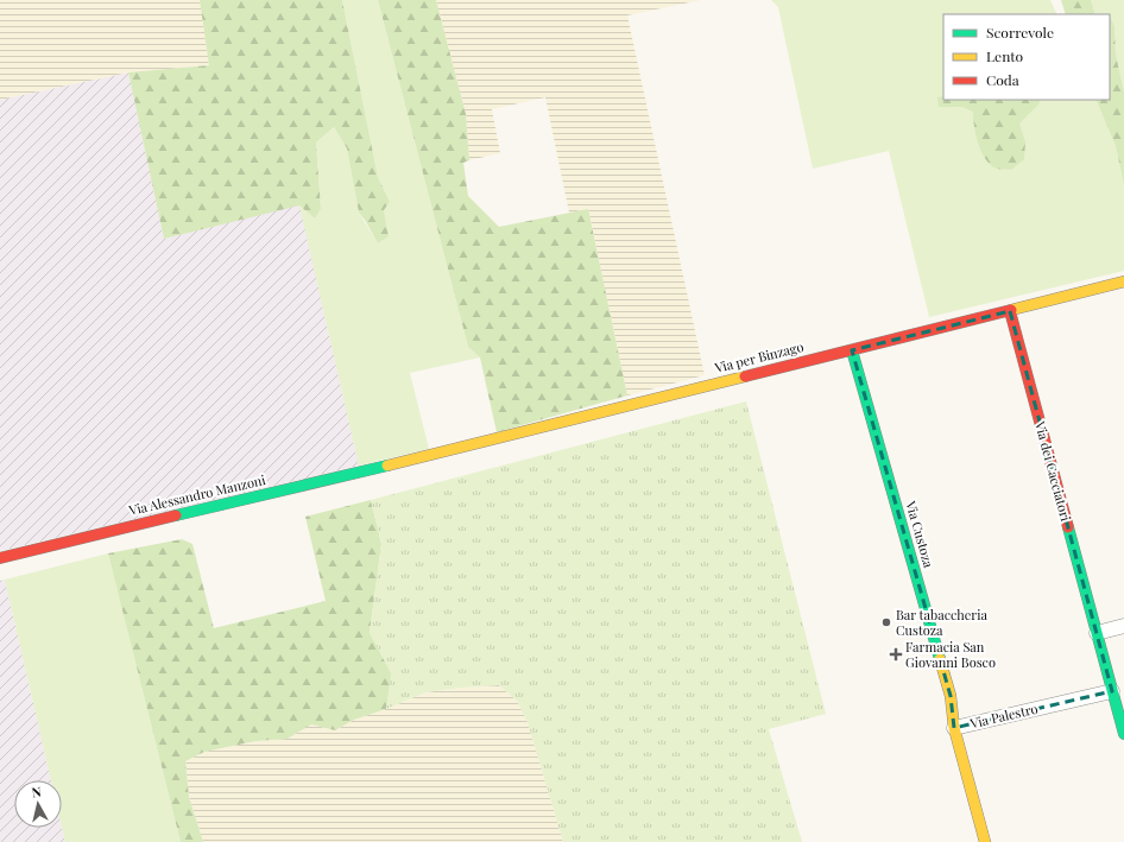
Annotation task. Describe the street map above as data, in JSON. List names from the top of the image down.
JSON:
{
  "streets": {
    "main road": [
      "Via per Binzago",
      "Via dei Cacciatori",
      "Via Alessandro Manzoni",
      "Via Custoza",
      "Via Palestro"
    ]
  },
  "crossings": [
    ["Via per Binzago", "Via dei Cacciatori"],
    ["Via per Binzago", "Via Alessandro Manzoni"],
    ["Via per Binzago", "Via Custoza"],
    ["Via dei Cacciatori", "Via Palestro"],
    ["Via Custoza", "Via Palestro"]
  ],
  "places": {
    "other": ["Bar tabaccheria Custoza"],
    "health": ["Farmacia San Giovanni Bosco"]
  },
  "legend": ["Scorrevole", "Lento", "Coda"],
  "north": "top"
}
